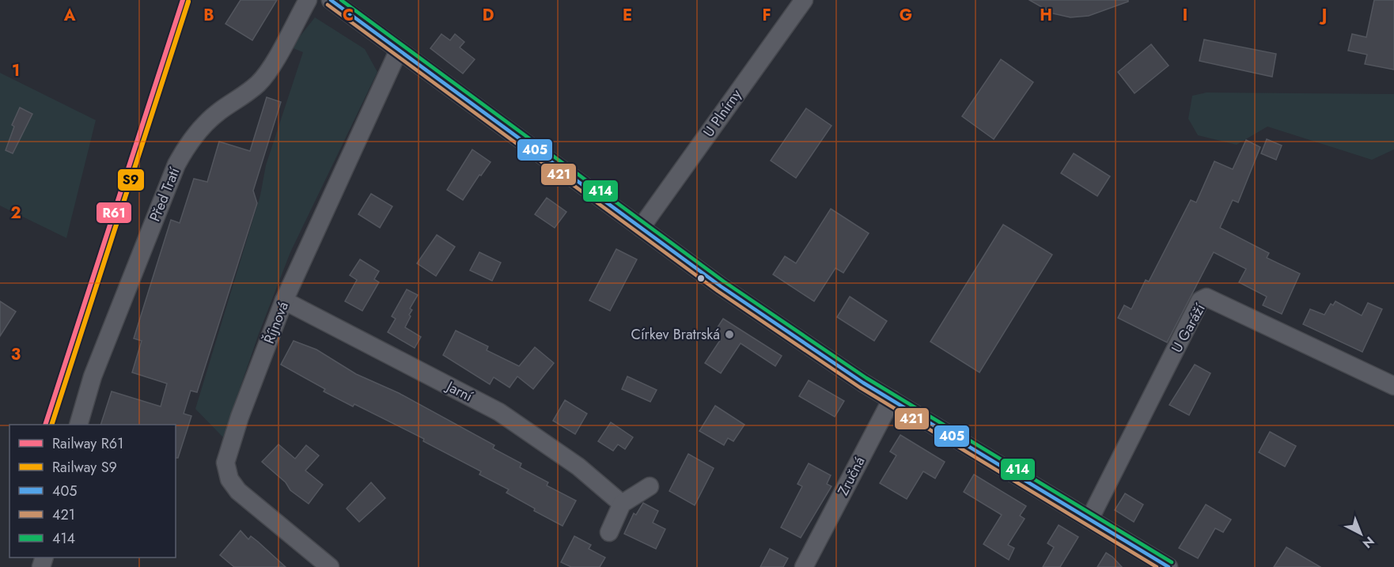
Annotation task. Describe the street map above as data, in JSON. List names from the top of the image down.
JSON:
{
  "streets": {
    "street": [
      "U Plnírny",
      "Před Tratí",
      "Říjnová",
      "U Garáží",
      "Jarní",
      "Zručná"
    ]
  },
  "crossings": [
    ["Říjnová", "Jarní"]
  ],
  "places": ["Církev Bratrská"],
  "lines": [
    "rail line R61",
    "transit line 405",
    "transit line 414",
    "rail line S9",
    "transit line 421"
  ],
  "legend": [
    "Railway R61",
    "Railway S9",
    "405",
    "421",
    "414"
  ],
  "north": "bottom right",
  "grid": {
    "columns": [
      "A",
      "B",
      "C",
      "D",
      "E",
      "F",
      "G",
      "H",
      "I",
      "J"
    ],
    "rows": ["1", "2", "3"]
  }
}
